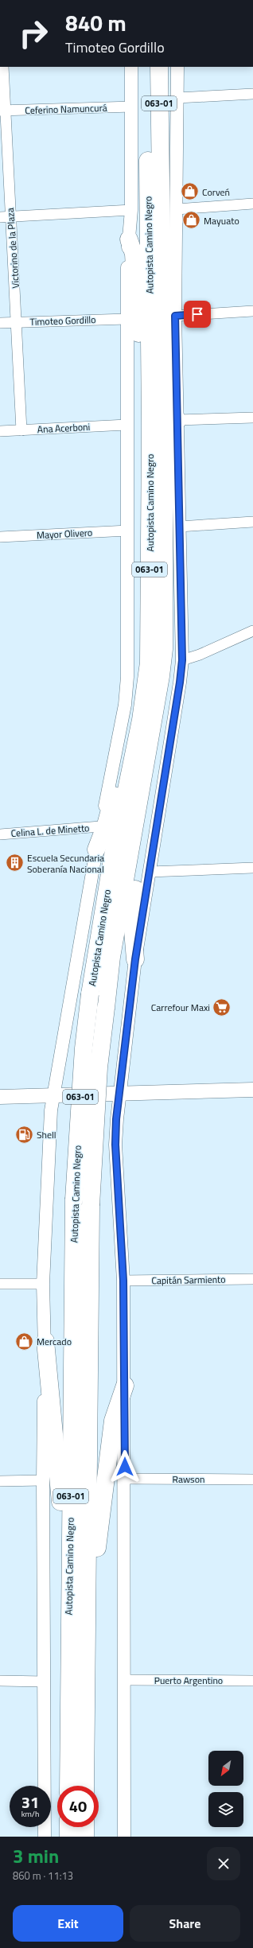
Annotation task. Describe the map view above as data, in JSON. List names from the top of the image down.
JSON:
{
  "streets": {
    "highway": ["063-01", "Autopista Camino Negro"],
    "street": [
      "Ceferino Namuncurá",
      "Victorino de la Plaza",
      "Timoteo Gordillo",
      "Ana Acerboni",
      "Mayor Olivero",
      "Celina L. de Minetto",
      "Capitán Sarmiento",
      "Rawson",
      "Puerto Argentino"
    ]
  },
  "crossings": [
    ["Ceferino Namuncurá", "Victorino de la Plaza"],
    ["Victorino de la Plaza", "Timoteo Gordillo"],
    ["Victorino de la Plaza", "Ana Acerboni"]
  ],
  "places": {
    "shop": ["Corveń", "Mayuato", "Mercado"],
    "building": ["Escuela Secundaria Soberanía Nacional"],
    "supermarket": ["Carrefour Maxi"],
    "fuel station": ["Shell"]
  },
  "north": "bottom left",
  "page": {
    "turn": ["840 m", "Timoteo Gordillo"],
    "speed": "31 km/h",
    "limit": "40",
    "heading": ["3 min", "860 m · 11:13"],
    "buttons": ["Exit", "Share"]
  }
}
